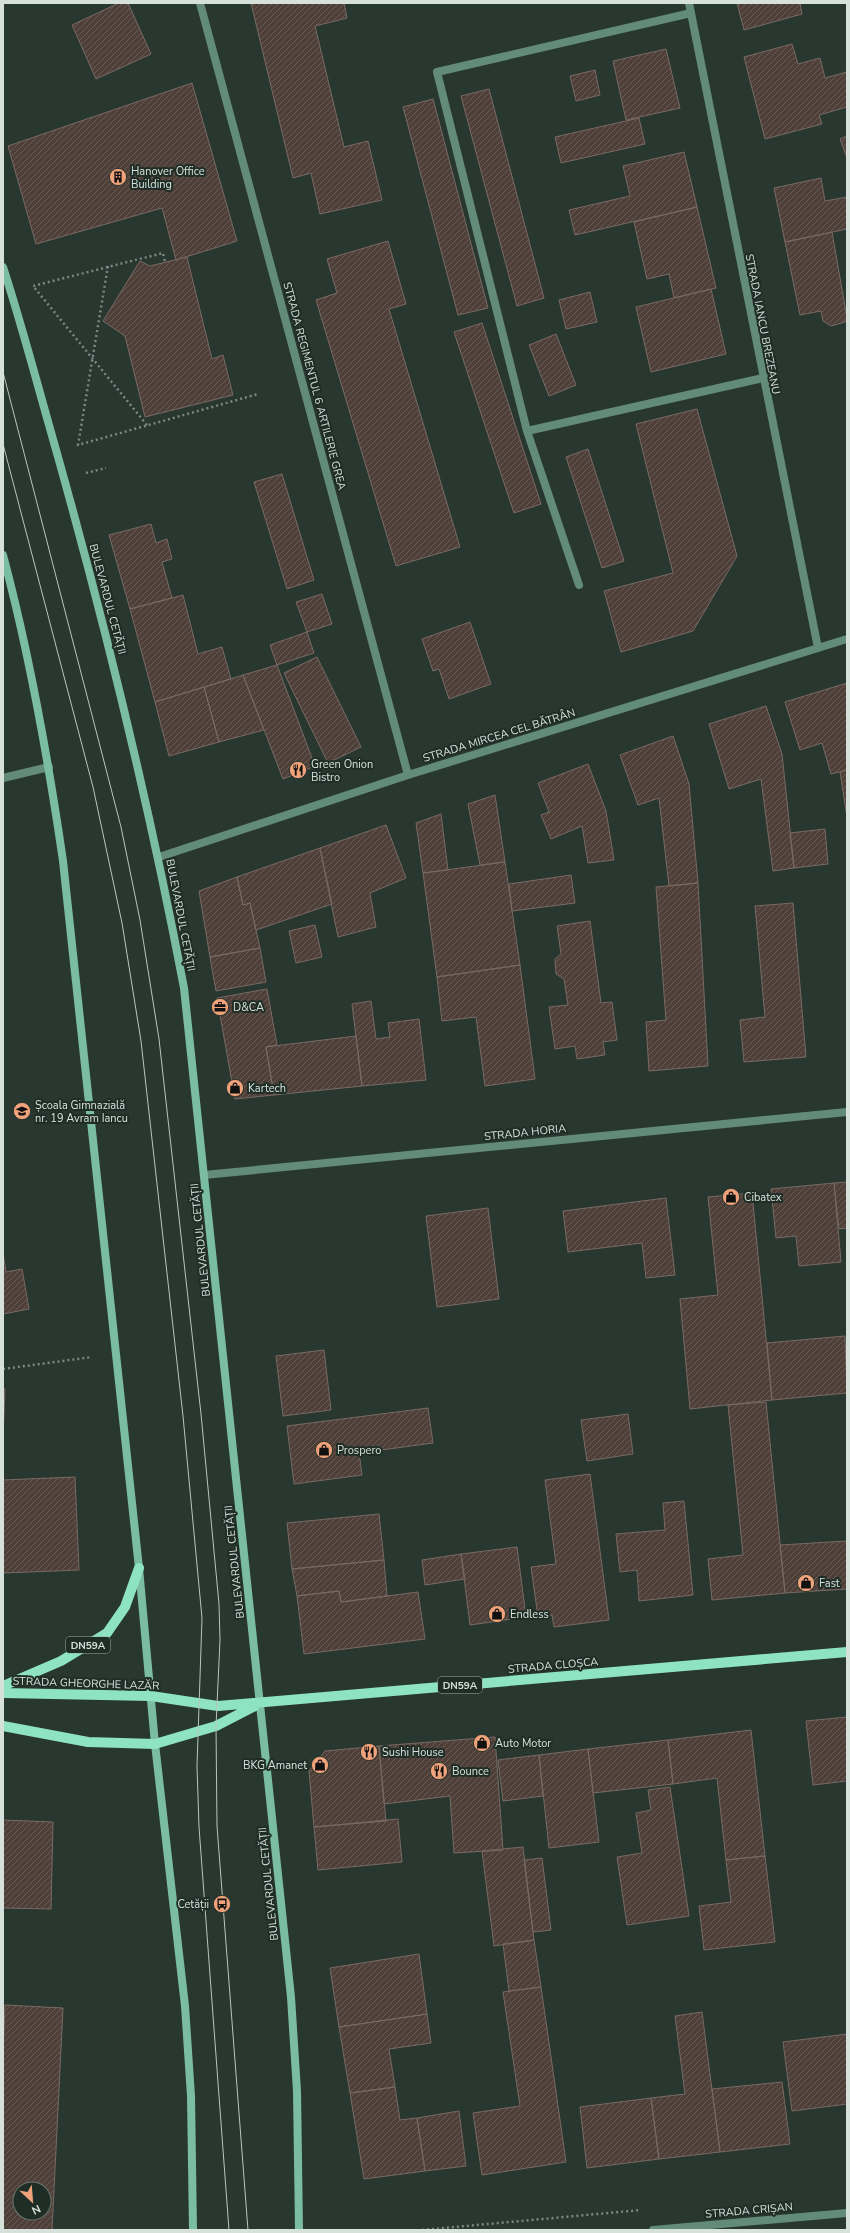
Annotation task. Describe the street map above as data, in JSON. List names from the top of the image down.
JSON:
{
  "streets": {
    "main road": [
      "BULEVARDUL CETĂȚII",
      "DN59A",
      "STRADA CLOȘCA",
      "STRADA GHEORGHE LAZĂR"
    ],
    "street": [
      "STRADA IANCU BREZEANU",
      "STRADA REGIMENTUL 6 ARTILERIE GREA",
      "STRADA MIRCEA CEL BĂTRÂN",
      "STRADA HORIA",
      "STRADA CRIȘAN"
    ]
  },
  "crossings": [
    ["STRADA IANCU BREZEANU", "STRADA MIRCEA CEL BĂTRÂN"],
    ["STRADA REGIMENTUL 6 ARTILERIE GREA", "STRADA MIRCEA CEL BĂTRÂN"],
    ["BULEVARDUL CETĂȚII", "STRADA MIRCEA CEL BĂTRÂN"],
    ["BULEVARDUL CETĂȚII", "STRADA HORIA"],
    ["BULEVARDUL CETĂȚII", "DN59A"],
    ["BULEVARDUL CETĂȚII", "STRADA CLOȘCA"],
    ["BULEVARDUL CETĂȚII", "STRADA GHEORGHE LAZĂR"],
    ["DN59A", "STRADA CLOȘCA"],
    ["DN59A", "STRADA GHEORGHE LAZĂR"],
    ["STRADA CLOȘCA", "STRADA GHEORGHE LAZĂR"]
  ],
  "places": {
    "building": ["Hanover Office Building"],
    "restaurant": ["Green Onion Bistro", "Sushi House", "Bounce"],
    "office": ["D&CA"],
    "shop": [
      "Kartech",
      "Cibatex",
      "Prospero",
      "Fast",
      "Endless",
      "Auto Motor",
      "BKG Amanet"
    ],
    "school or university": ["Școala Gimnazială nr. 19 Avram Iancu"],
    "bus stop": ["Cetății"]
  },
  "north": "bottom right"
}
